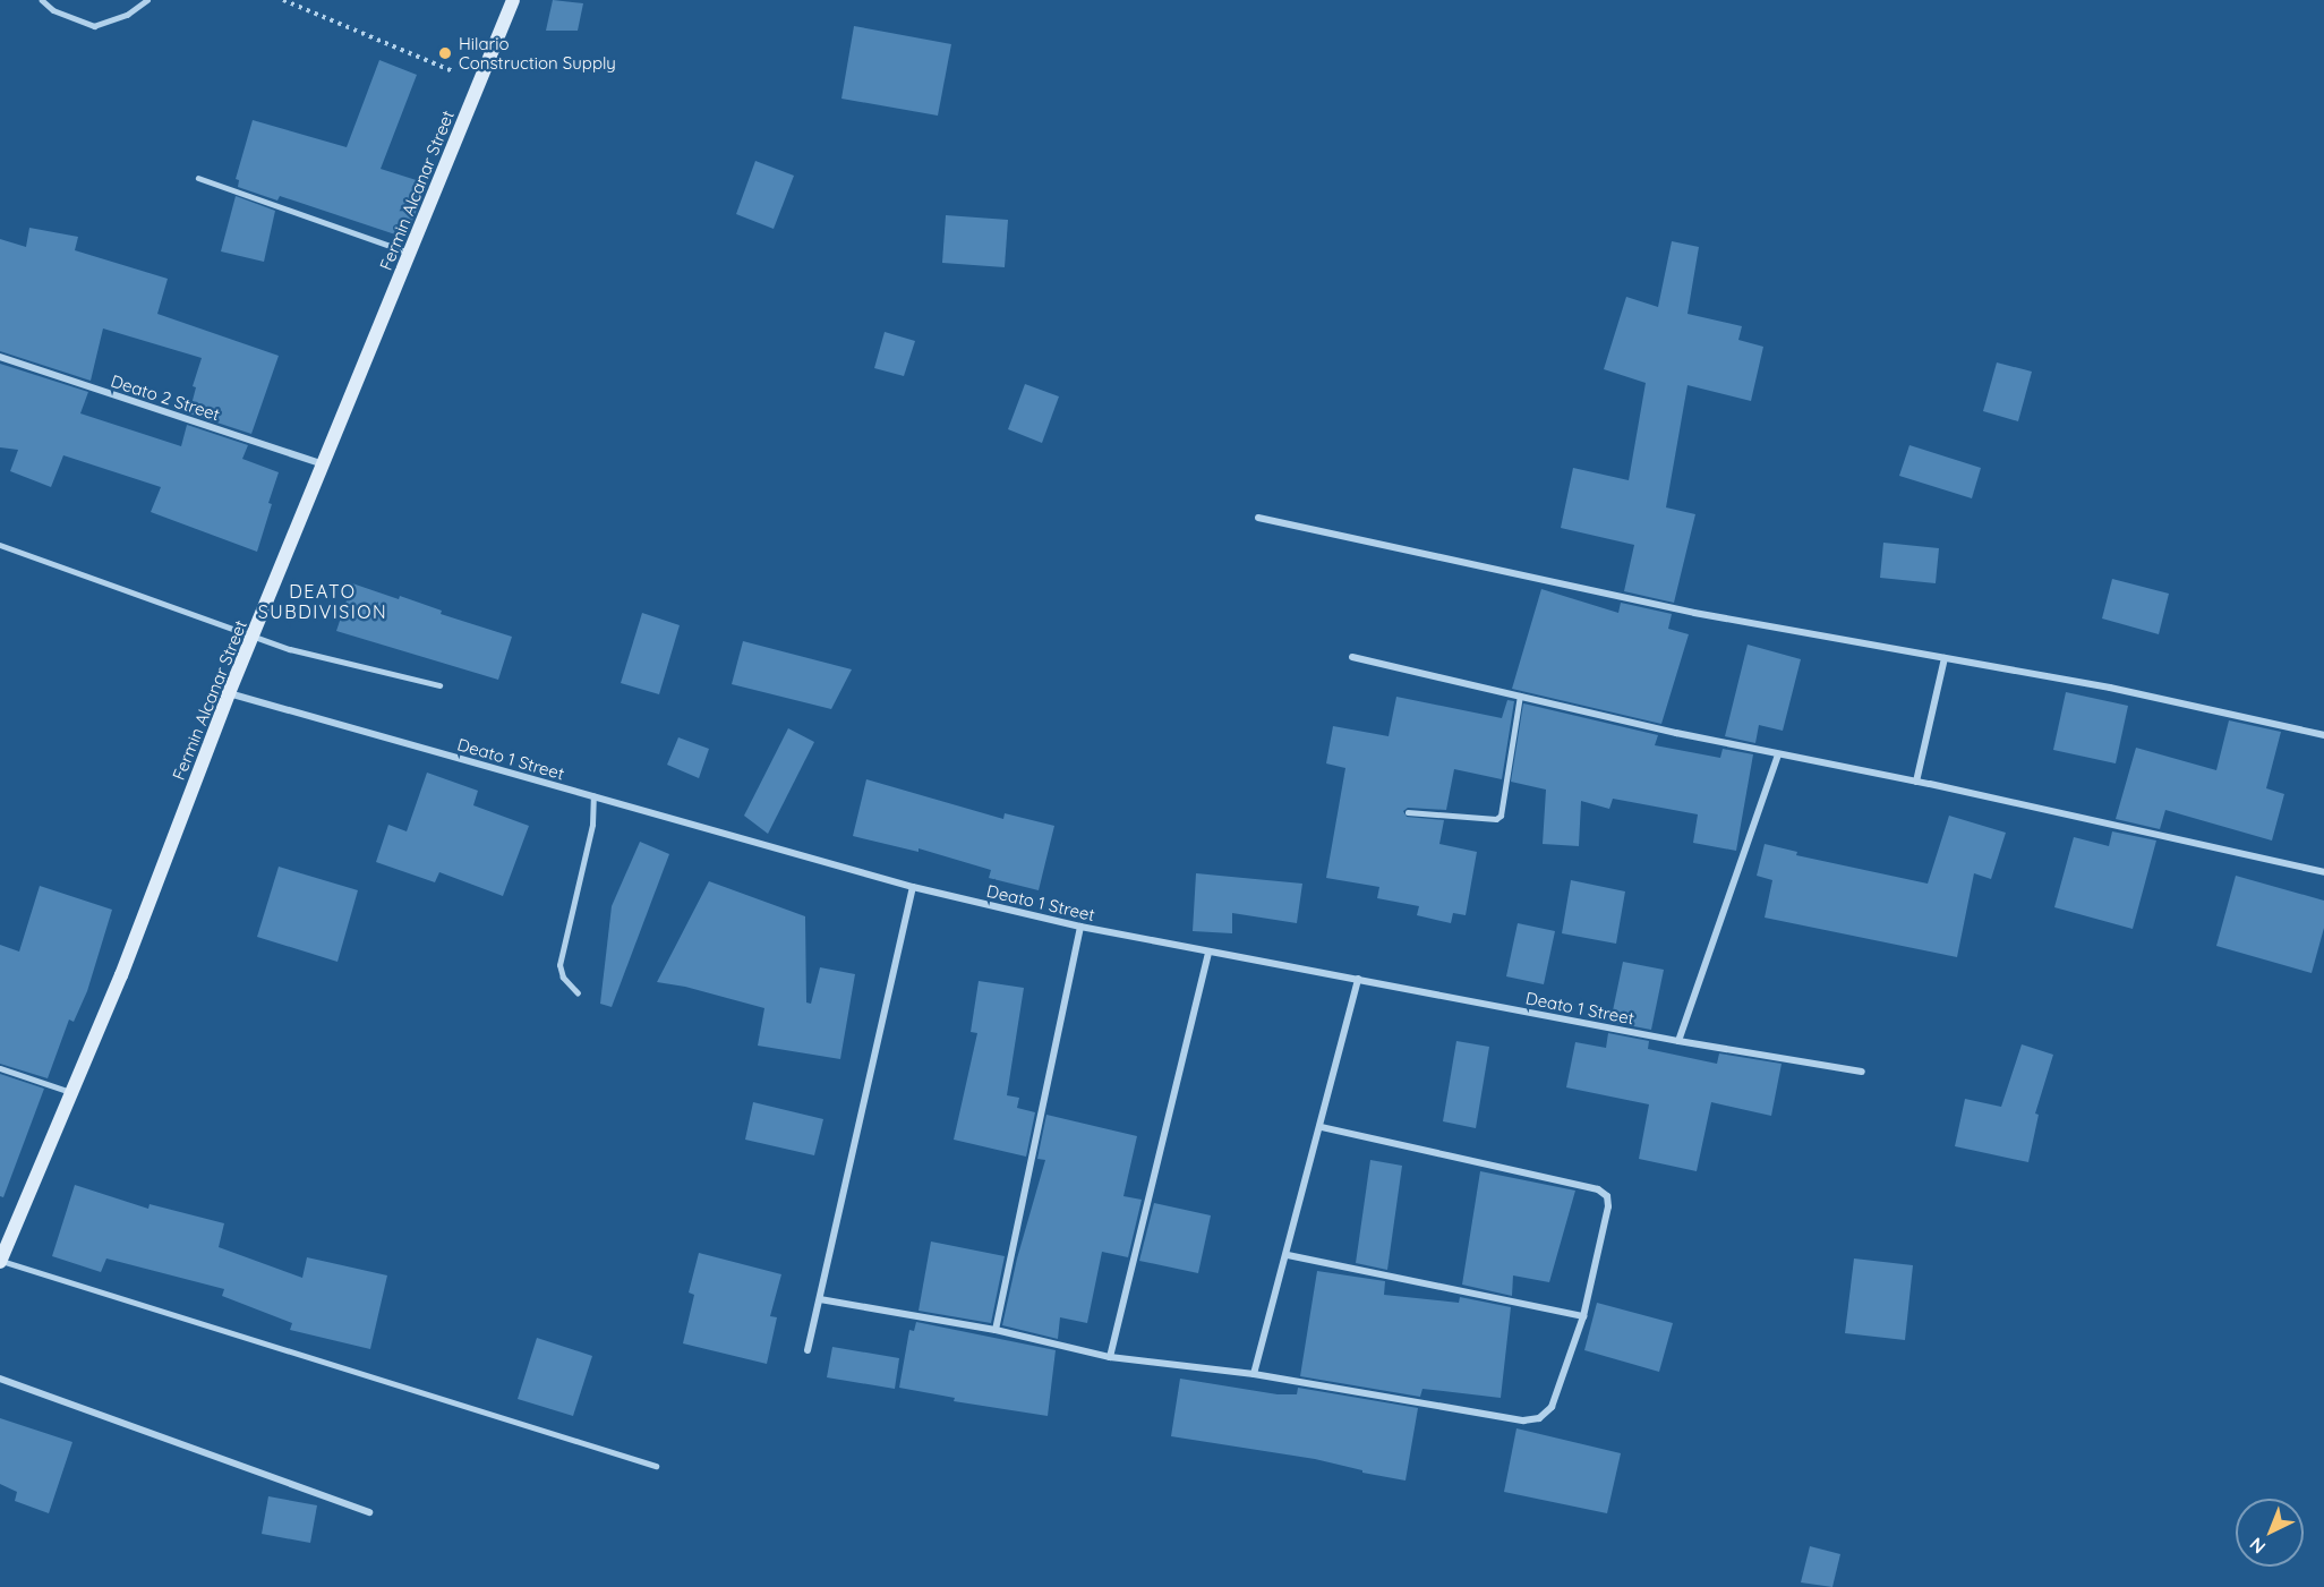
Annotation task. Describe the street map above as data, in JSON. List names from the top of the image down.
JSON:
{
  "streets": {
    "main road": ["Fermin Alcanar Street"],
    "street": ["Deato 2 Street", "Deato 1 Street"]
  },
  "crossings": [
    ["Fermin Alcanar Street", "Deato 2 Street"],
    ["Fermin Alcanar Street", "Deato 1 Street"]
  ],
  "districts": ["DEATO SUBDIVISION"],
  "places": ["Hilario Construction Supply"],
  "north": "bottom left"
}
